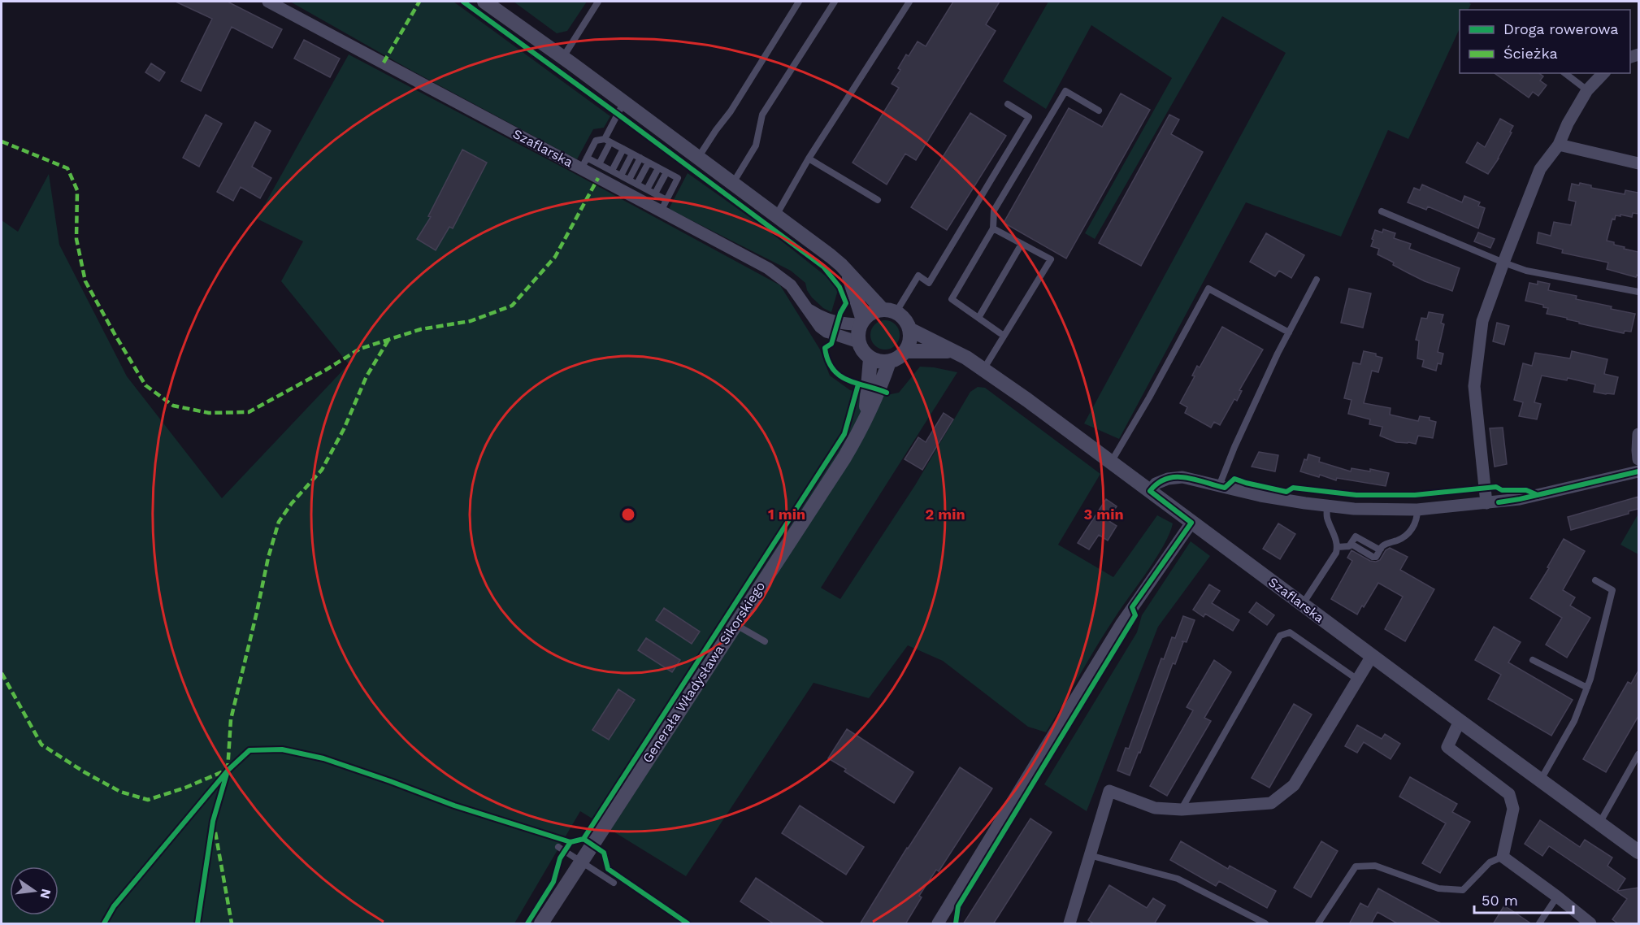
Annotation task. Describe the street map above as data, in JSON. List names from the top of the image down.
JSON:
{
  "streets": {
    "street": ["Szaflarska", "Generała Władysława Sikorskiego"]
  },
  "crossings": [
    ["Szaflarska", "Generała Władysława Sikorskiego"]
  ],
  "legend": ["Droga rowerowa", "Ścieżka"],
  "scale_bar": "50 m",
  "north": "right",
  "rings": ["1 min", "2 min", "3 min"]
}
